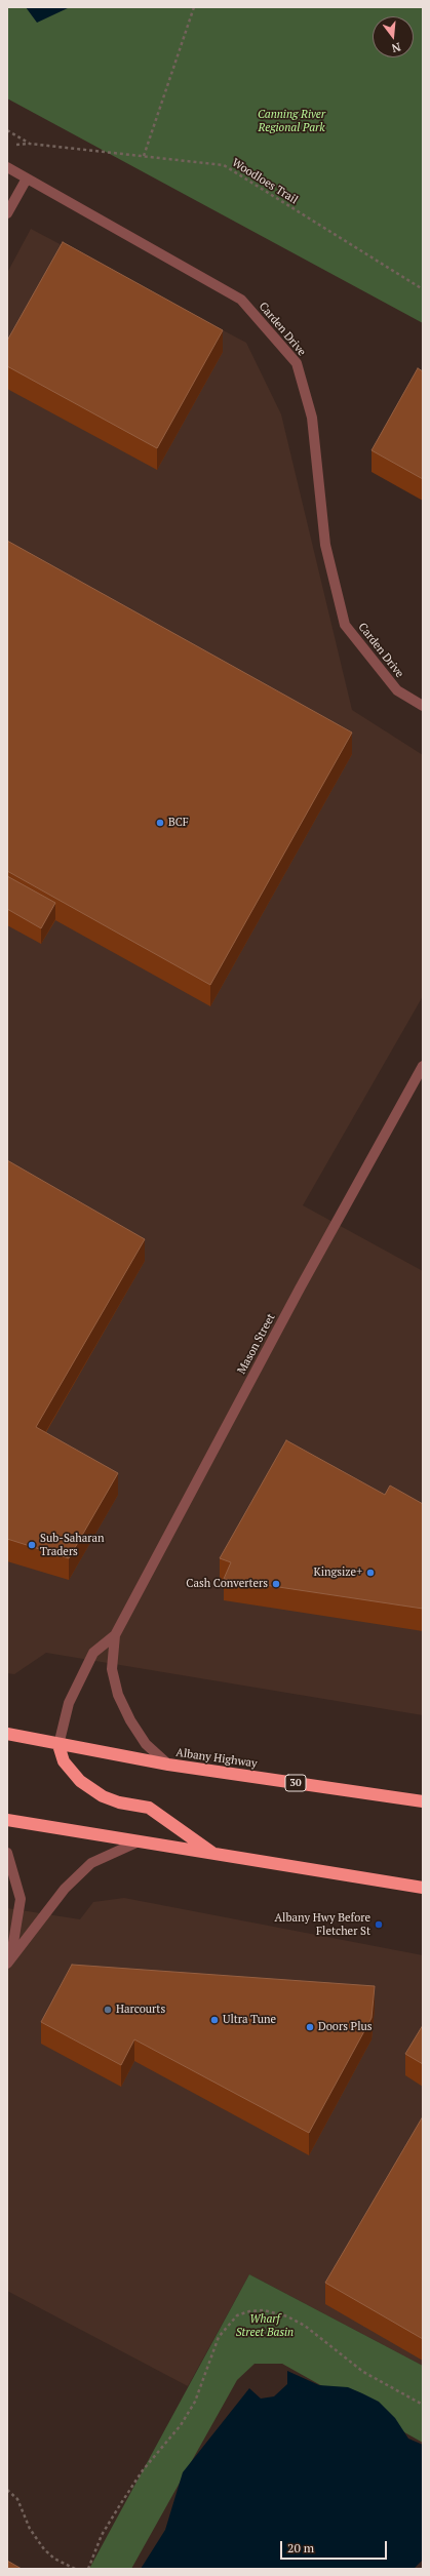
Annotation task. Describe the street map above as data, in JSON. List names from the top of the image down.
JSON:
{
  "streets": {
    "highway": ["Albany Highway", "30"],
    "street": ["Carden Drive", "Mason Street"],
    "path": ["Woodloes Trail"]
  },
  "crossings": [
    ["Mason Street", "Albany Highway"]
  ],
  "parks": ["Canning River Regional Park", "Wharf Street Basin"],
  "places": [
    "BCF",
    "Sub-Saharan Traders",
    "Kingsize+",
    "Cash Converters",
    "Albany Hwy Before Fletcher St",
    "Harcourts",
    "Ultra Tune",
    "Doors Plus"
  ],
  "scale_bar": "20 m",
  "north": "bottom"
}
